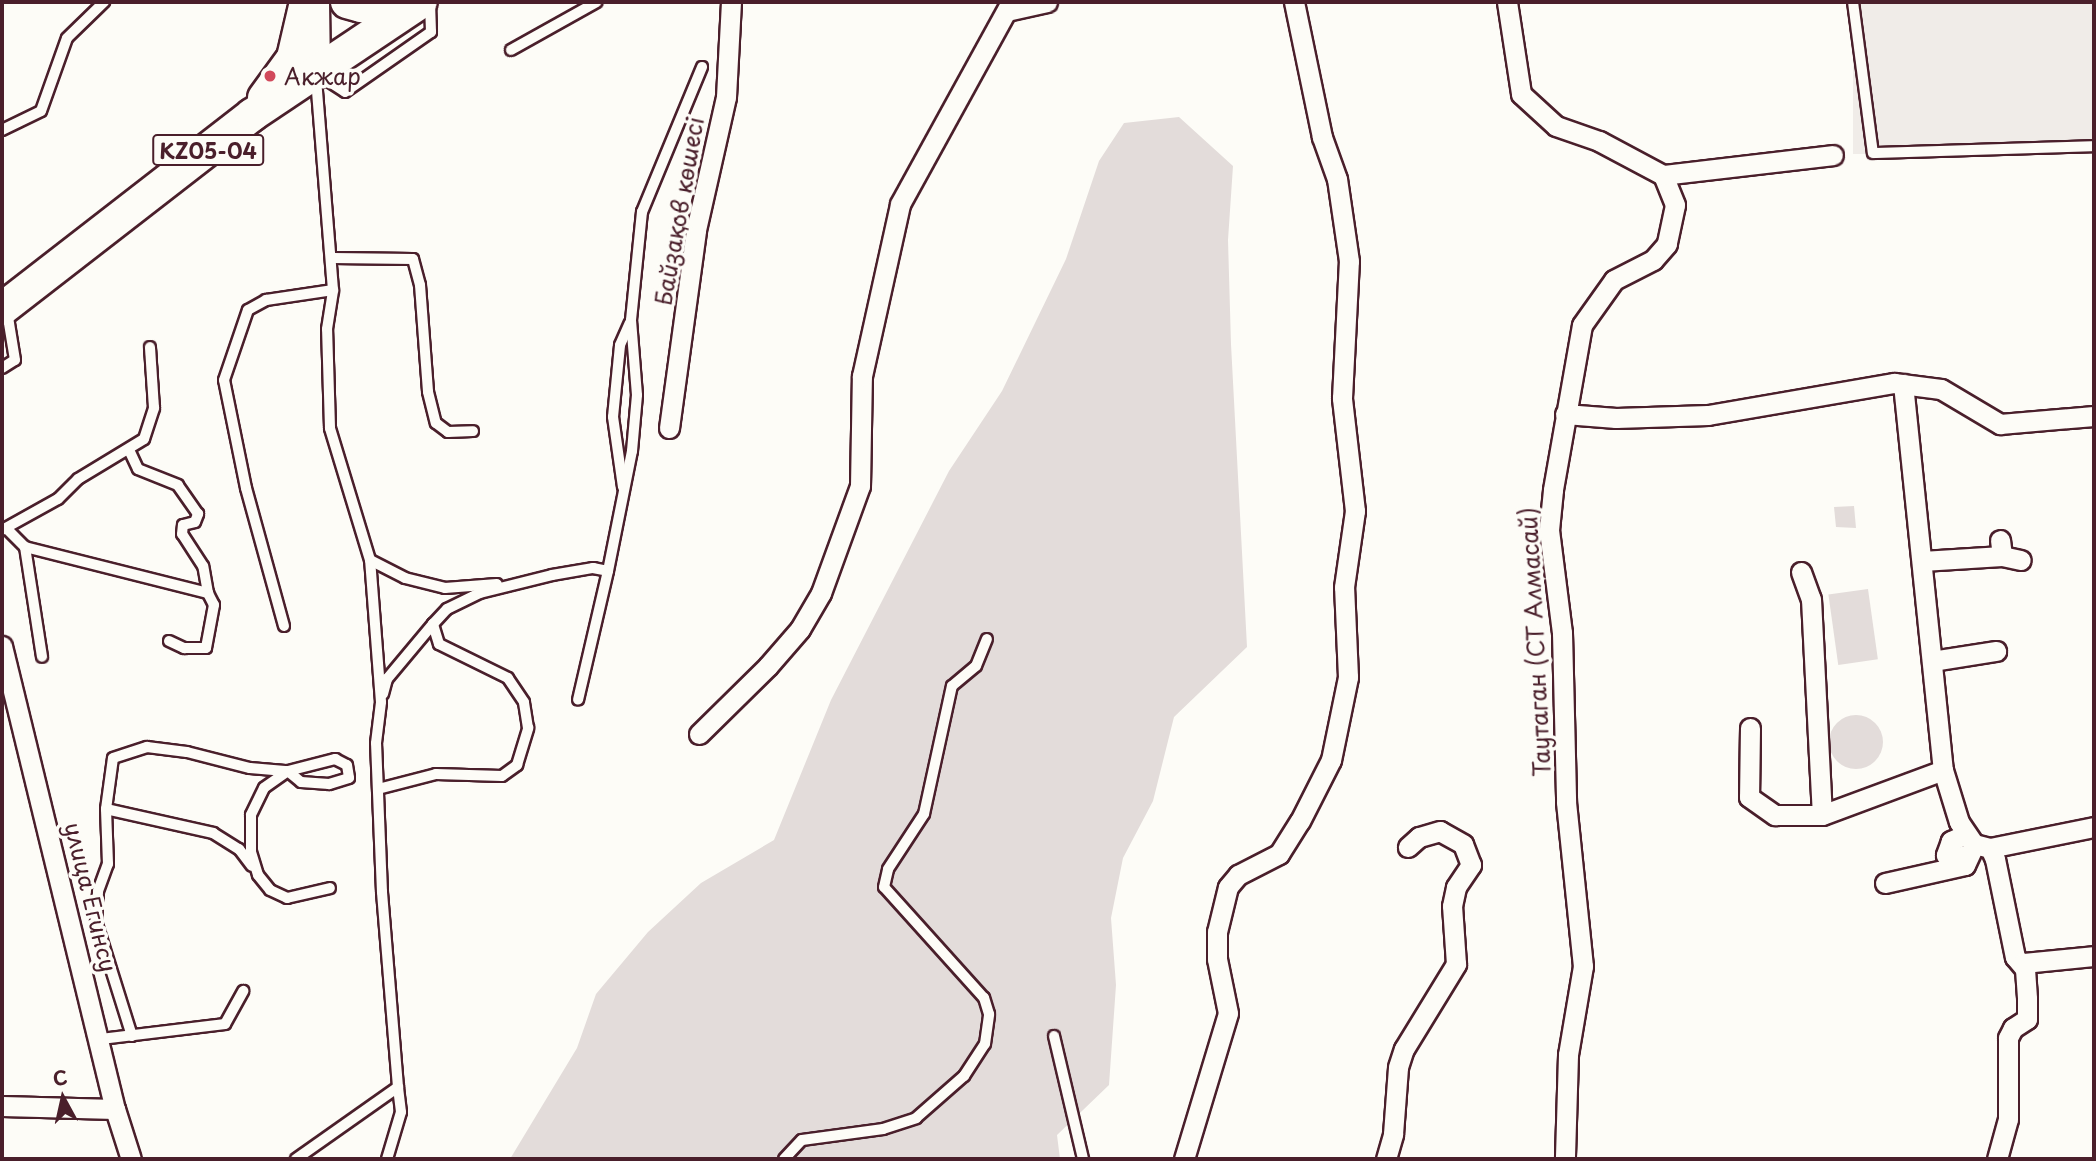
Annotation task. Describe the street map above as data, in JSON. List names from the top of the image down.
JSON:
{
  "streets": {
    "main road": ["KZ05-04"],
    "street": ["Байзақов көшесі", "Таутаган (СТ Алмасай)", "улица Егинсу"]
  },
  "places": ["Акжар"],
  "north": "top"
}
